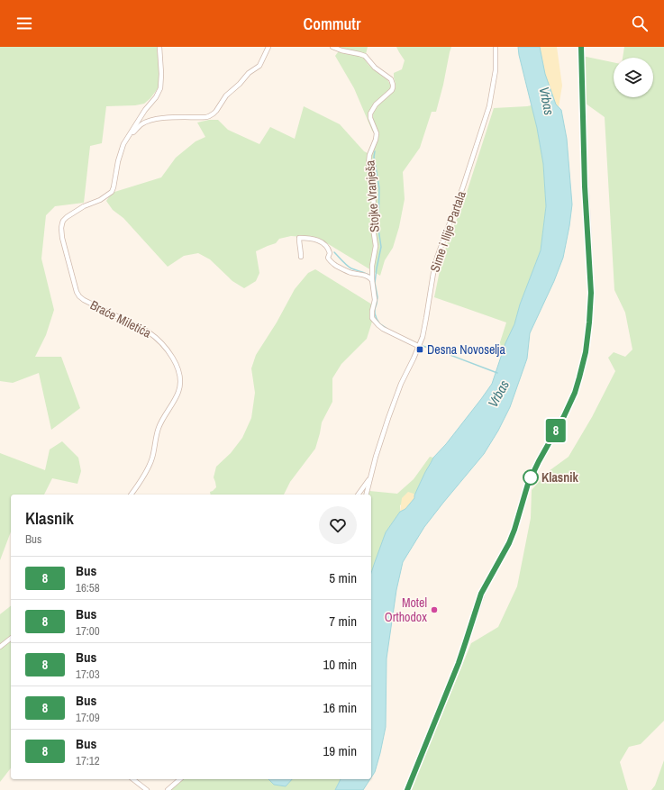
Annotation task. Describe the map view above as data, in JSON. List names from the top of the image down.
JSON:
{
  "streets": {
    "street": ["Stojke Vranješa", "Sime i Ilije Partala", "Braće Miletića"]
  },
  "crossings": [
    ["Stojke Vranješa", "Sime i Ilije Partala"]
  ],
  "water": ["Vrbas"],
  "places": {
    "transit": ["Desna Novoselja"],
    "other": ["Klasnik", "Motel Orthodox"]
  },
  "lines": ["bus line 8"],
  "page": {
    "header": "Commutr",
    "on_map": "8",
    "heading": ["Klasnik", "Bus"],
    "list": [
      {
        "mark": "8",
        "name": "Bus",
        "note": "16:58",
        "value": "5 min"
      },
      {
        "mark": "8",
        "name": "Bus",
        "note": "17:00",
        "value": "7 min"
      },
      {
        "mark": "8",
        "name": "Bus",
        "note": "17:03",
        "value": "10 min"
      },
      {
        "mark": "8",
        "name": "Bus",
        "note": "17:09",
        "value": "16 min"
      },
      {
        "mark": "8",
        "name": "Bus",
        "note": "17:12",
        "value": "19 min"
      }
    ]
  }
}
